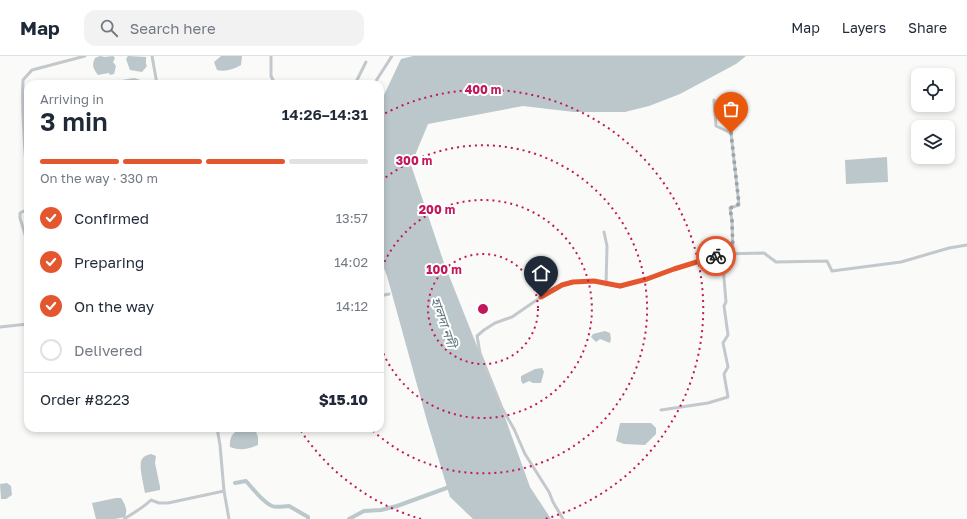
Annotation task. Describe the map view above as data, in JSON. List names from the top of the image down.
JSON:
{
  "water": ["হালদা নদী"],
  "page": {
    "header": "Map",
    "search": "Search here",
    "nav": ["Map", "Layers", "Share"],
    "heading": ["3 min", "Arriving in", "14:26–14:31"],
    "panel": ["Order #8223", "$15.10"],
    "bar": "On the way · 330 m",
    "list": [
      ["Confirmed", "13:57"],
      ["Preparing", "14:02"],
      ["On the way", "14:12"],
      "Delivered"
    ]
  },
  "rings": [
    "400 m",
    "300 m",
    "200 m",
    "100 m"
  ]
}
